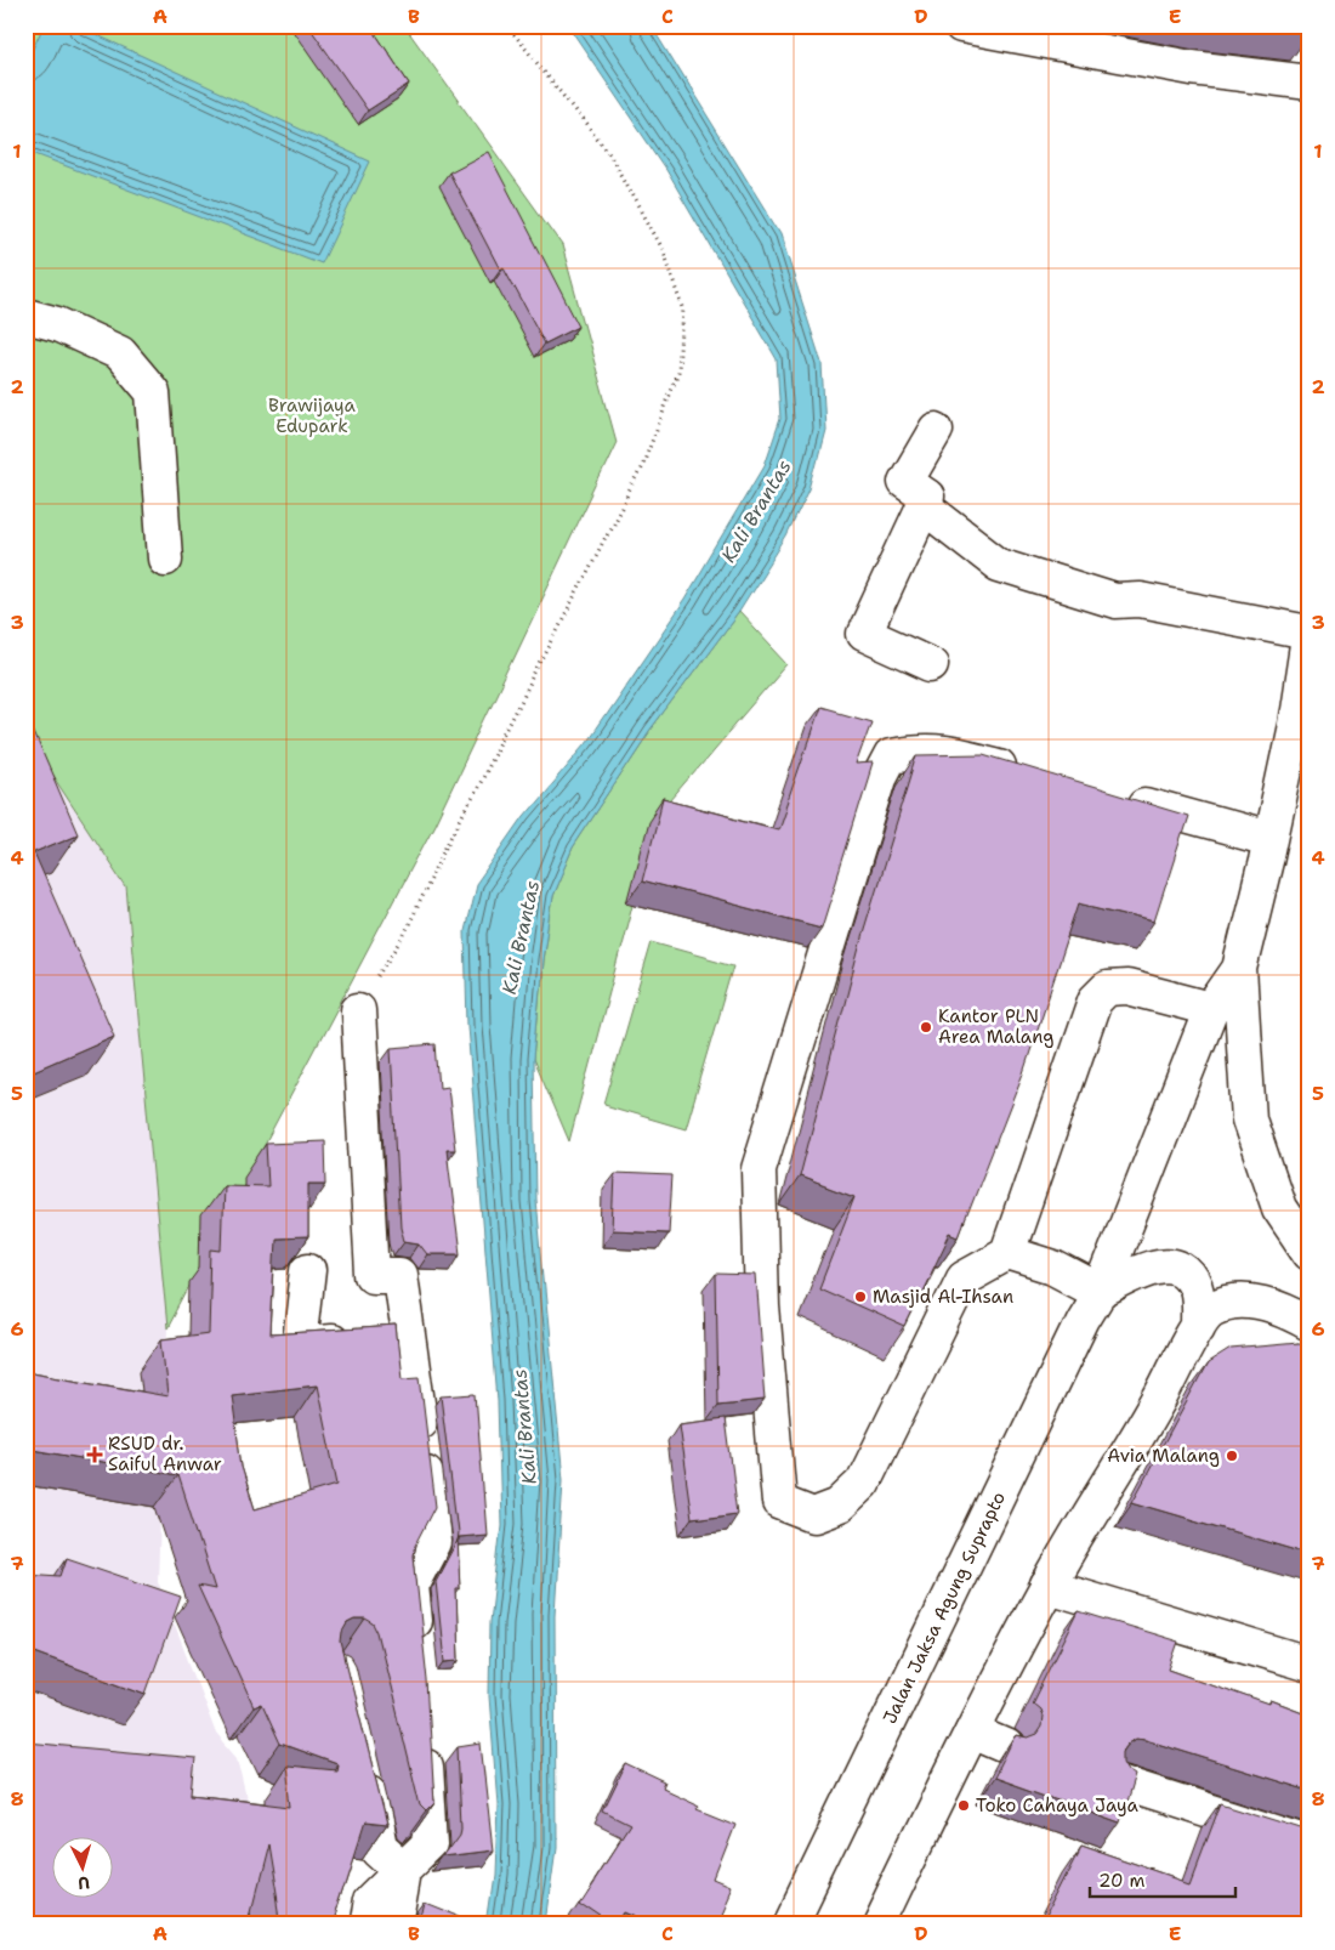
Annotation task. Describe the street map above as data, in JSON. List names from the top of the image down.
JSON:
{
  "streets": {
    "main road": ["Jalan Jaksa Agung Suprapto"]
  },
  "water": ["Kali Brantas"],
  "parks": ["Brawijaya Edupark"],
  "places": {
    "other": [
      "Kantor PLN Area Malang",
      "Masjid Al-Ihsan",
      "Avia Malang",
      "Toko Cahaya Jaya"
    ],
    "health": ["RSUD dr. Saiful Anwar"]
  },
  "scale_bar": "20 m",
  "north": "bottom",
  "grid": {
    "columns": [
      "A",
      "B",
      "C",
      "D",
      "E"
    ],
    "rows": [
      "1",
      "2",
      "3",
      "4",
      "5",
      "6",
      "7",
      "8"
    ]
  }
}
